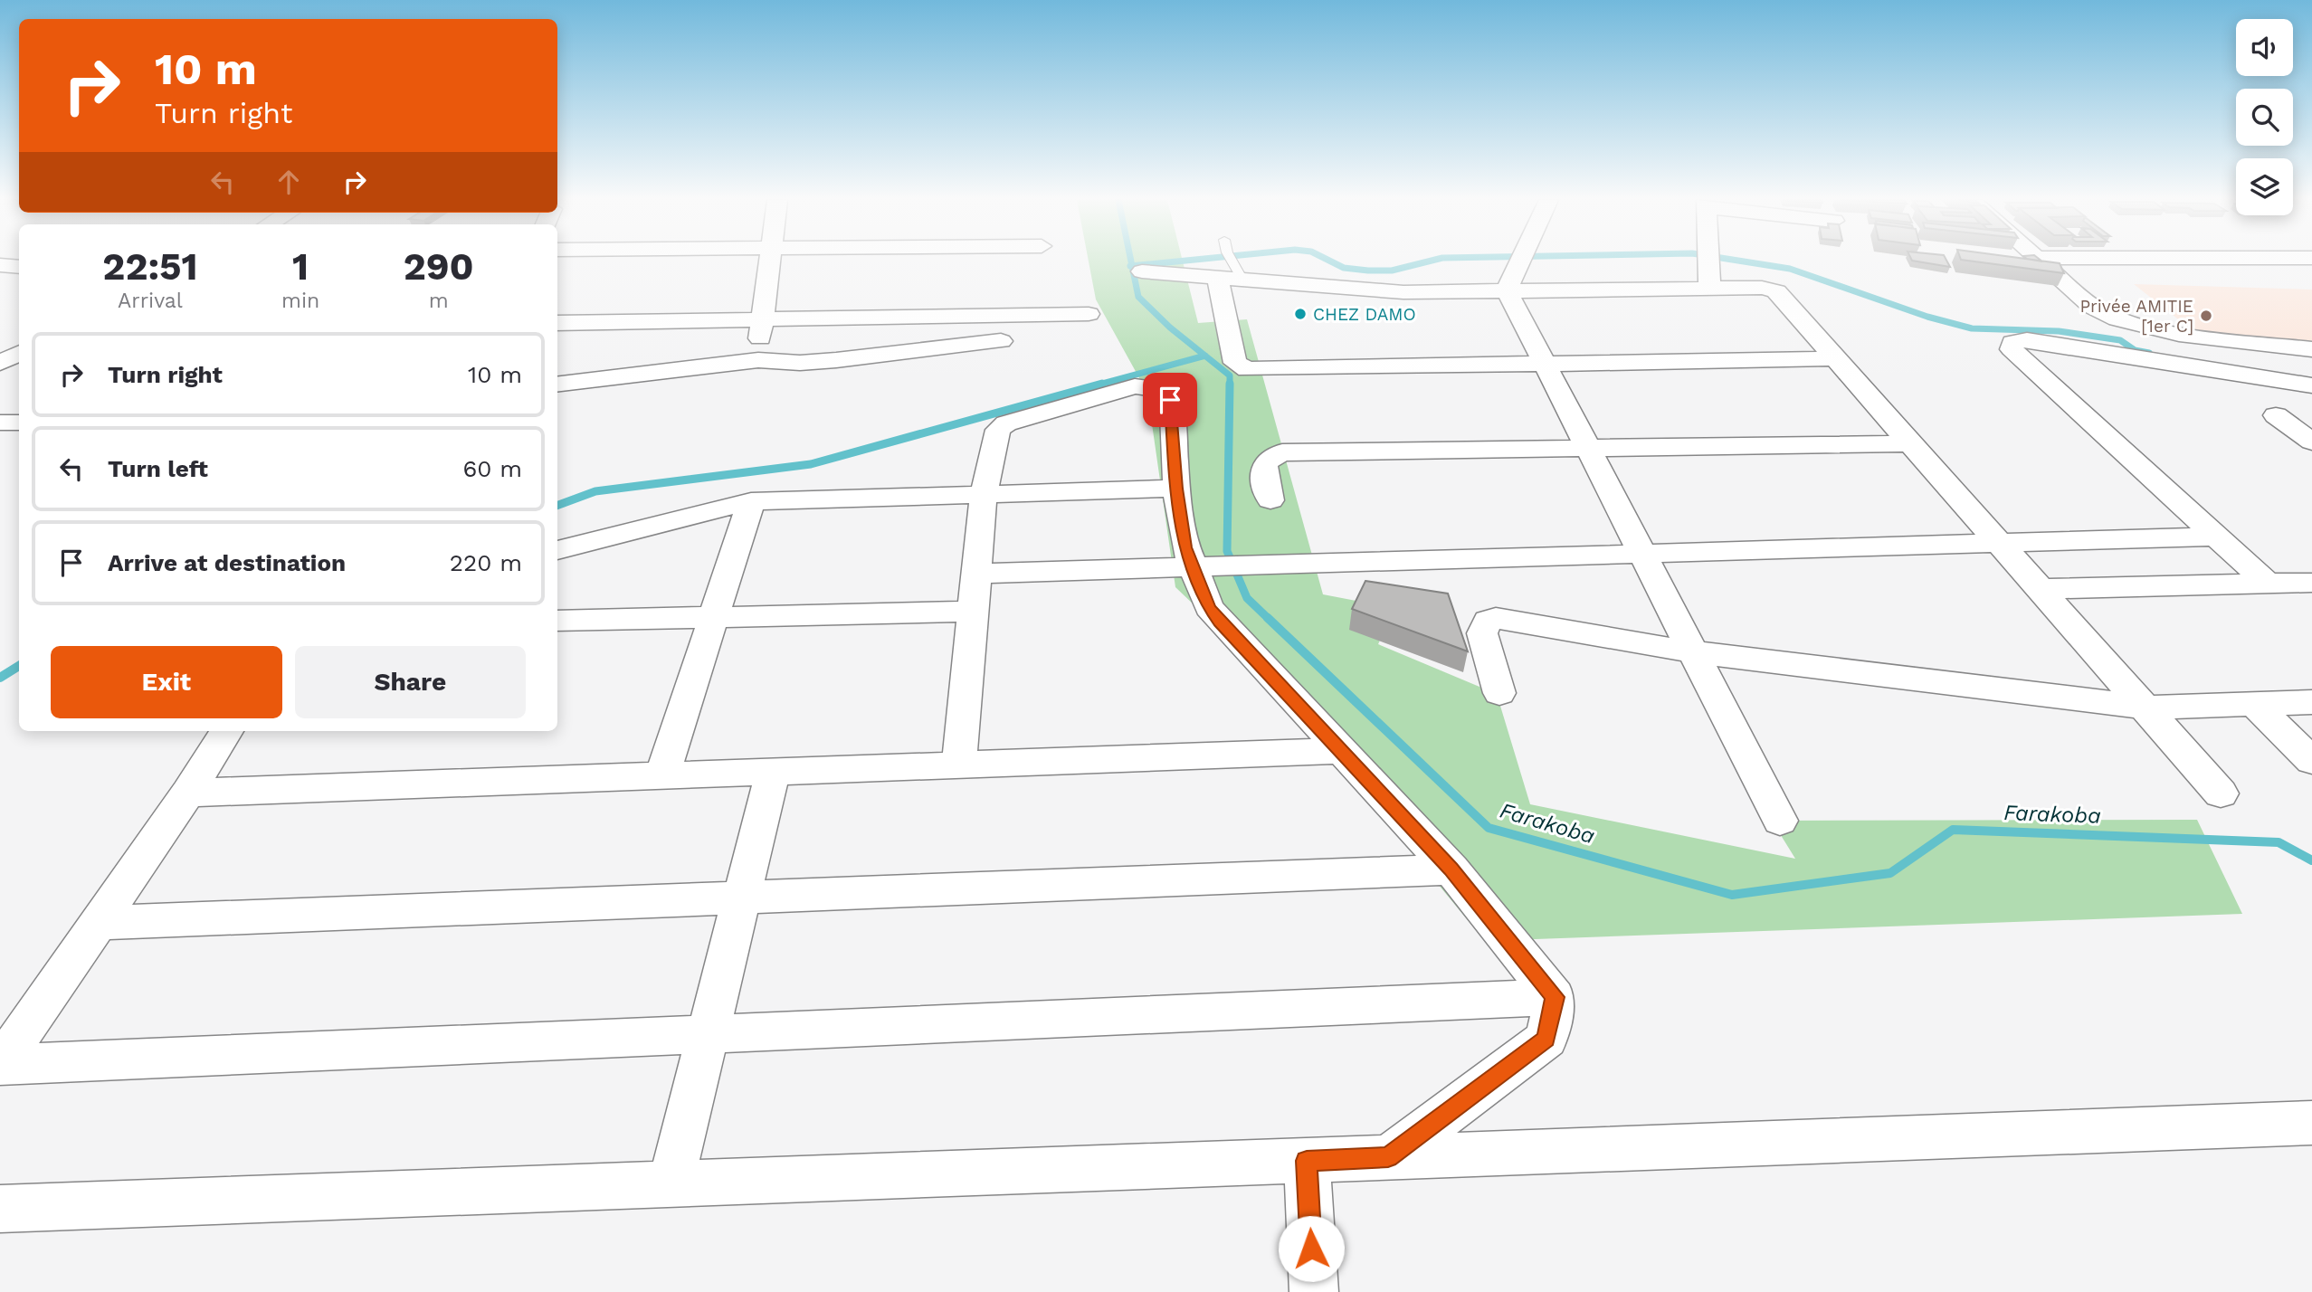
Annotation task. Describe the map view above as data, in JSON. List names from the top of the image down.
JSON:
{
  "water": ["Farakoba"],
  "places": ["CHEZ DAMO", "Privée AMITIE [1er C]"],
  "page": {
    "turn": ["10 m", "Turn right"],
    "eta": [
      "22:51",
      "Arrival",
      "1",
      "min",
      "290",
      "m"
    ],
    "list": [
      {
        "name": "Turn right",
        "value": "10 m"
      },
      {
        "name": "Turn left",
        "value": "60 m"
      },
      {
        "name": "Arrive at destination",
        "value": "220 m"
      }
    ],
    "buttons": ["Exit", "Share"]
  }
}
